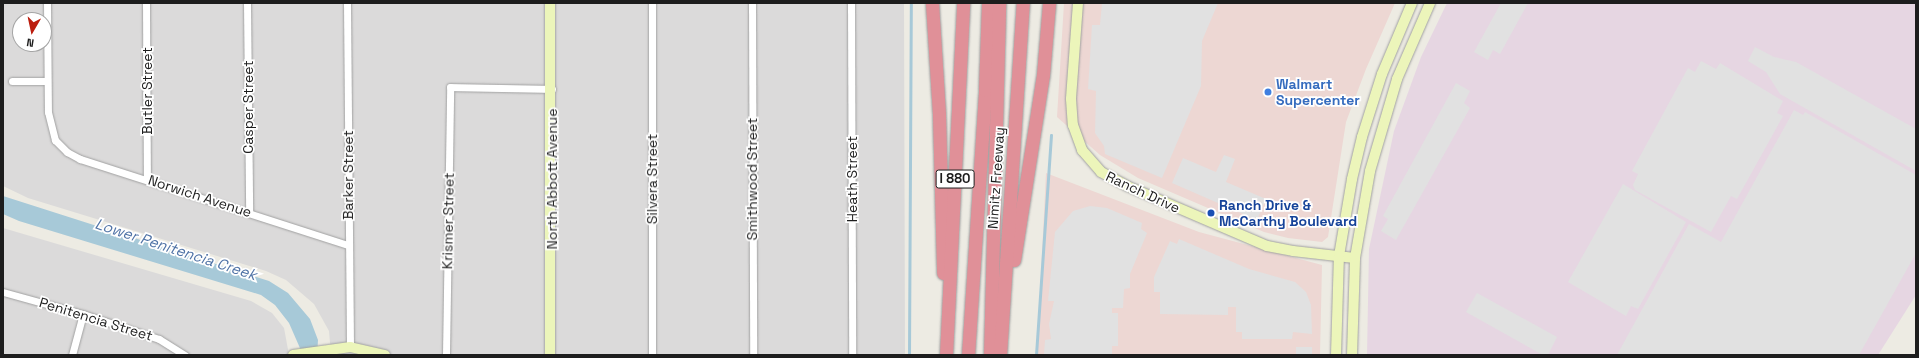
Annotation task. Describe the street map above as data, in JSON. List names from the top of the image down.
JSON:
{
  "streets": {
    "highway": ["Nimitz Freeway", "I 880"],
    "street": [
      "Butler Street",
      "Casper Street",
      "Barker Street",
      "North Abbott Avenue",
      "Silvera Street",
      "Smithwood Street",
      "Heath Street",
      "Ranch Drive",
      "Norwich Avenue",
      "Krismer Street",
      "Penitencia Street"
    ]
  },
  "crossings": [
    ["Butler Street", "Norwich Avenue"],
    ["Casper Street", "Norwich Avenue"],
    ["Barker Street", "Norwich Avenue"],
    ["North Abbott Avenue", "Krismer Street"]
  ],
  "water": ["Lower Penitencia Creek"],
  "places": ["Walmart Supercenter", "Ranch Drive & McCarthy Boulevard"],
  "north": "bottom"
}
